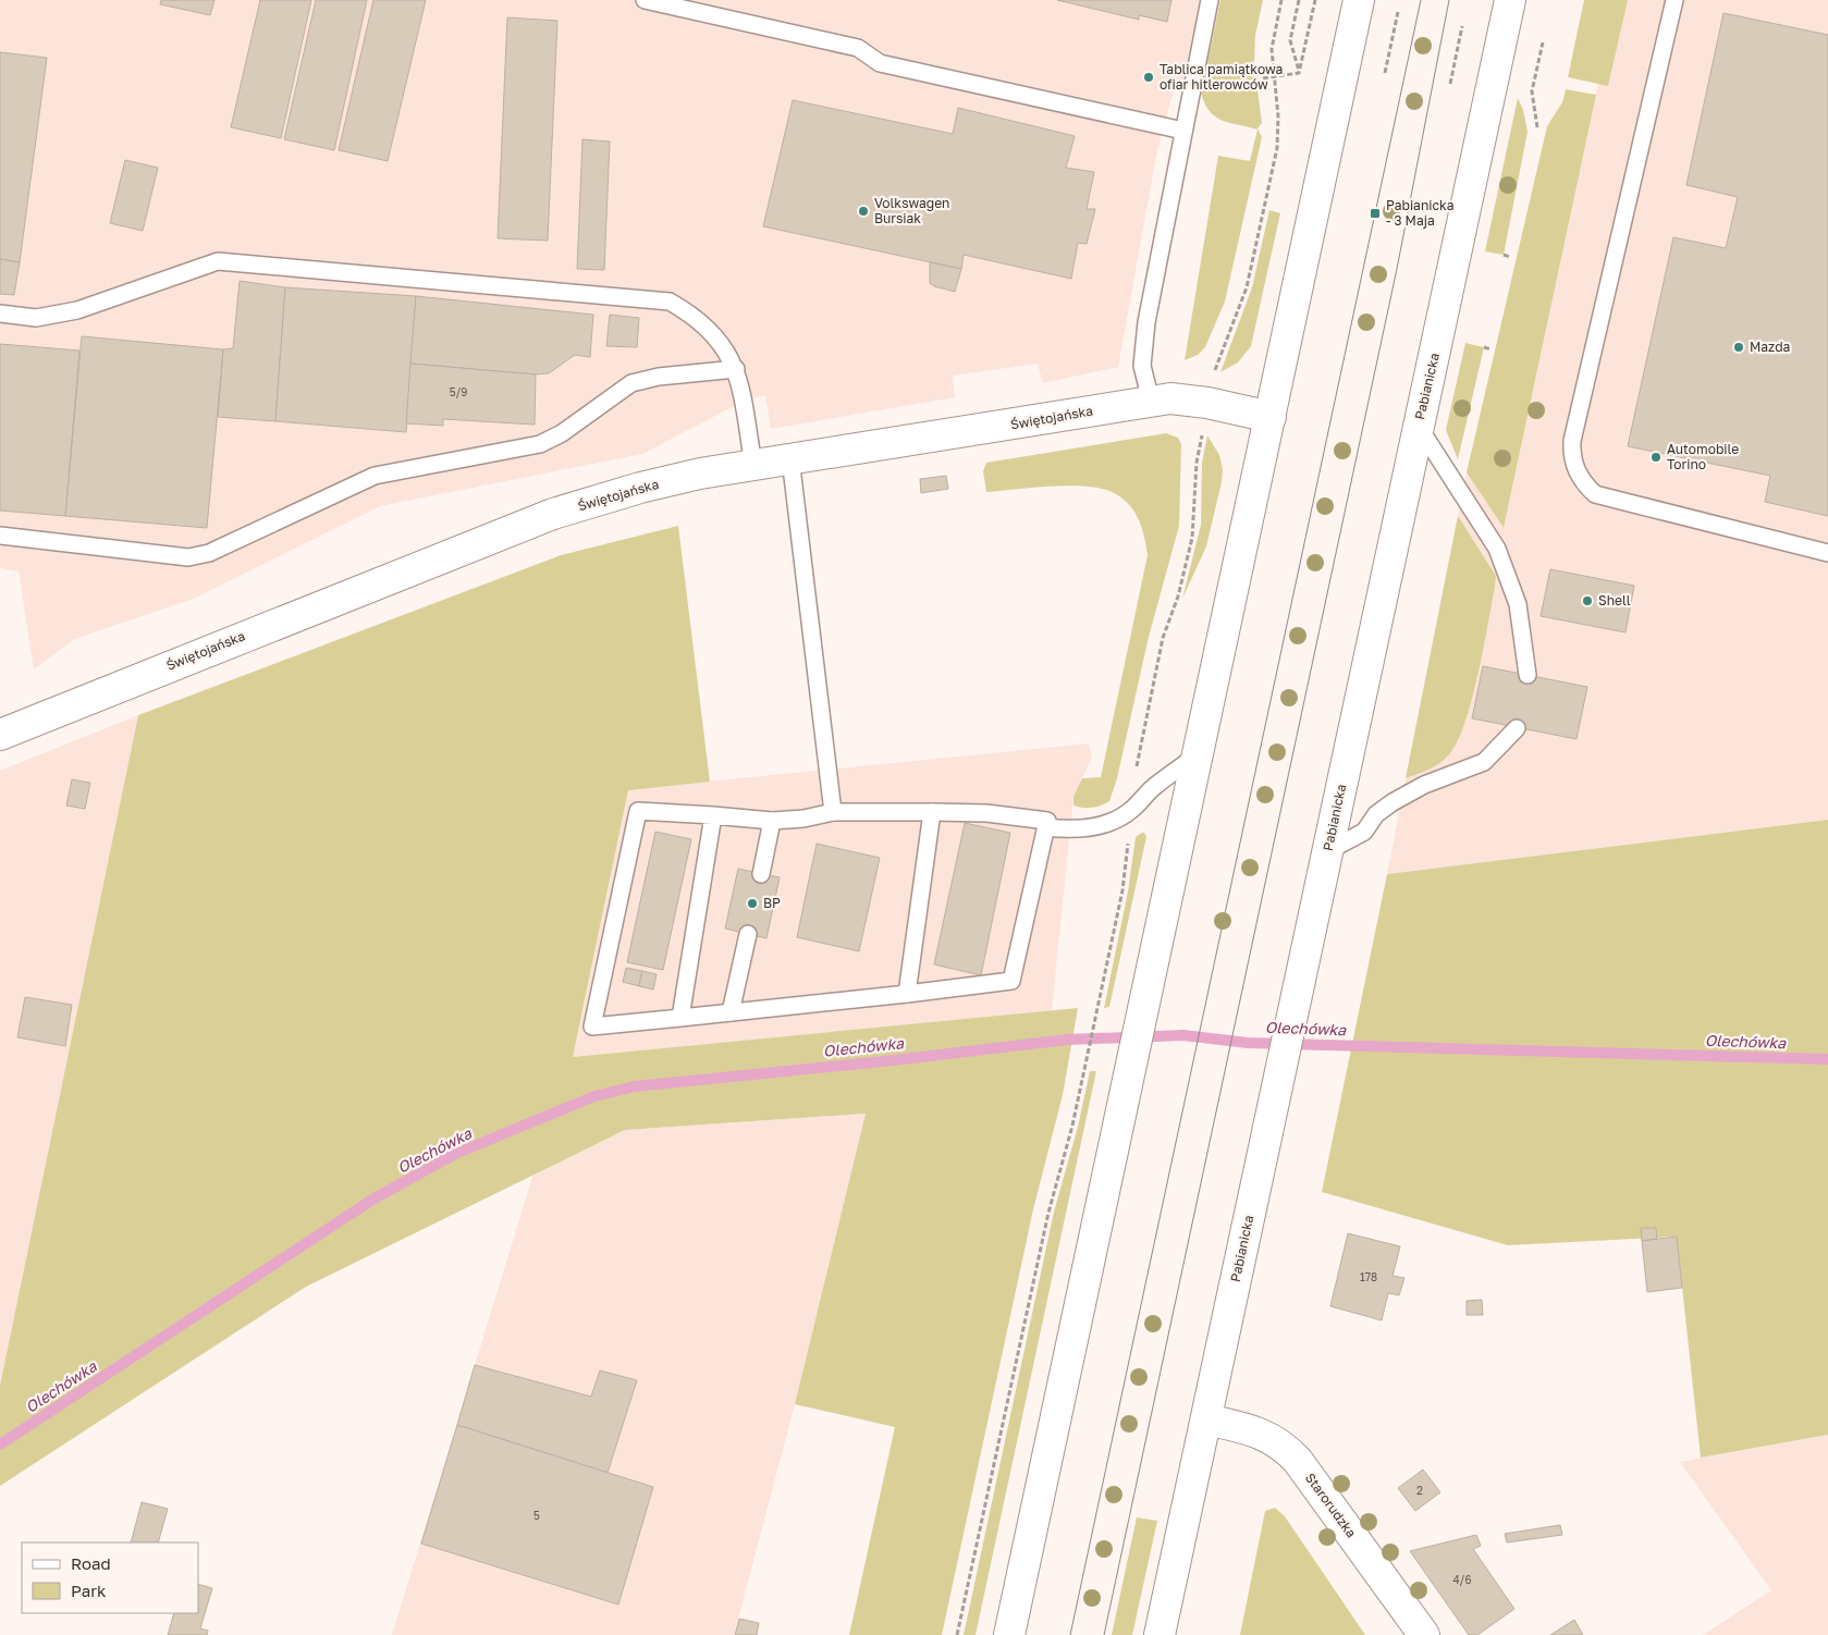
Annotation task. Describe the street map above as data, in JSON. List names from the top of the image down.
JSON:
{
  "streets": {
    "main road": ["Pabianicka", "Świętojańska", "Starorudzka"]
  },
  "crossings": [
    ["Pabianicka", "Starorudzka"]
  ],
  "water": ["Olechówka"],
  "places": {
    "other": [
      "Tablica pamiątkowa ofiar hitlerowców",
      "Volkswagen Bursiak",
      "Mazda",
      "Automobile Torino",
      "Shell",
      "BP"
    ],
    "transit": ["Pabianicka - 3 Maja"]
  },
  "house_numbers": [
    "5/9",
    "178",
    "2",
    "5",
    "4/6"
  ],
  "legend": ["Road", "Park"]
}
